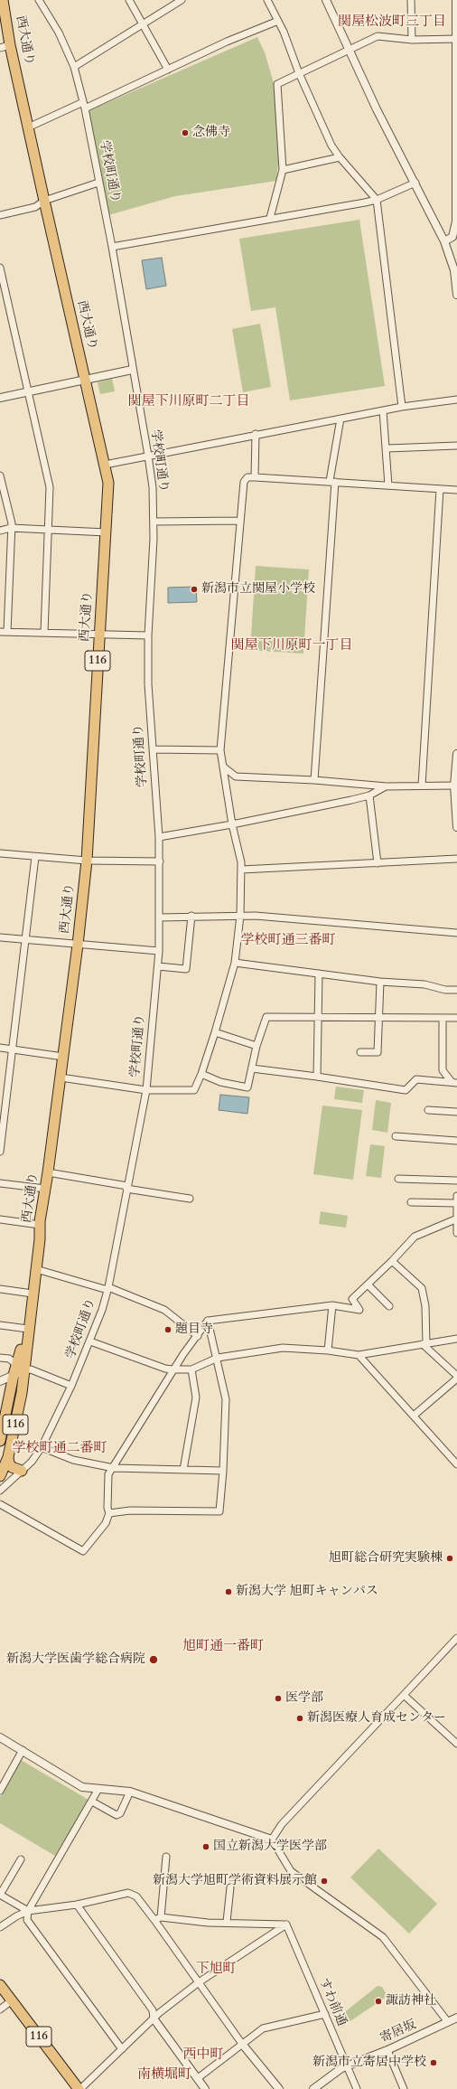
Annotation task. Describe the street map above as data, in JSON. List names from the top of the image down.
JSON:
{
  "streets": {
    "highway": ["西大通り", "116"],
    "street": ["学校町通り", "すわ前通", "寄居坂"]
  },
  "crossings": [
    ["すわ前通", "寄居坂"]
  ],
  "districts": [
    "関屋松波町三丁目",
    "関屋下川原町二丁目",
    "関屋下川原町一丁目",
    "学校町通三番町",
    "学校町通二番町",
    "旭町通一番町",
    "下旭町",
    "西中町",
    "南横堀町"
  ],
  "places": [
    "念佛寺",
    "新潟市立関屋小学校",
    "題目寺",
    "旭町総合研究実験棟",
    "新潟大学 旭町キャンパス",
    "新潟大学医歯学総合病院",
    "医学部",
    "新潟医療人育成センター",
    "国立新潟大学医学部",
    "新潟大学旭町学術資料展示館",
    "諏訪神社",
    "新潟市立寄居中学校"
  ]
}
